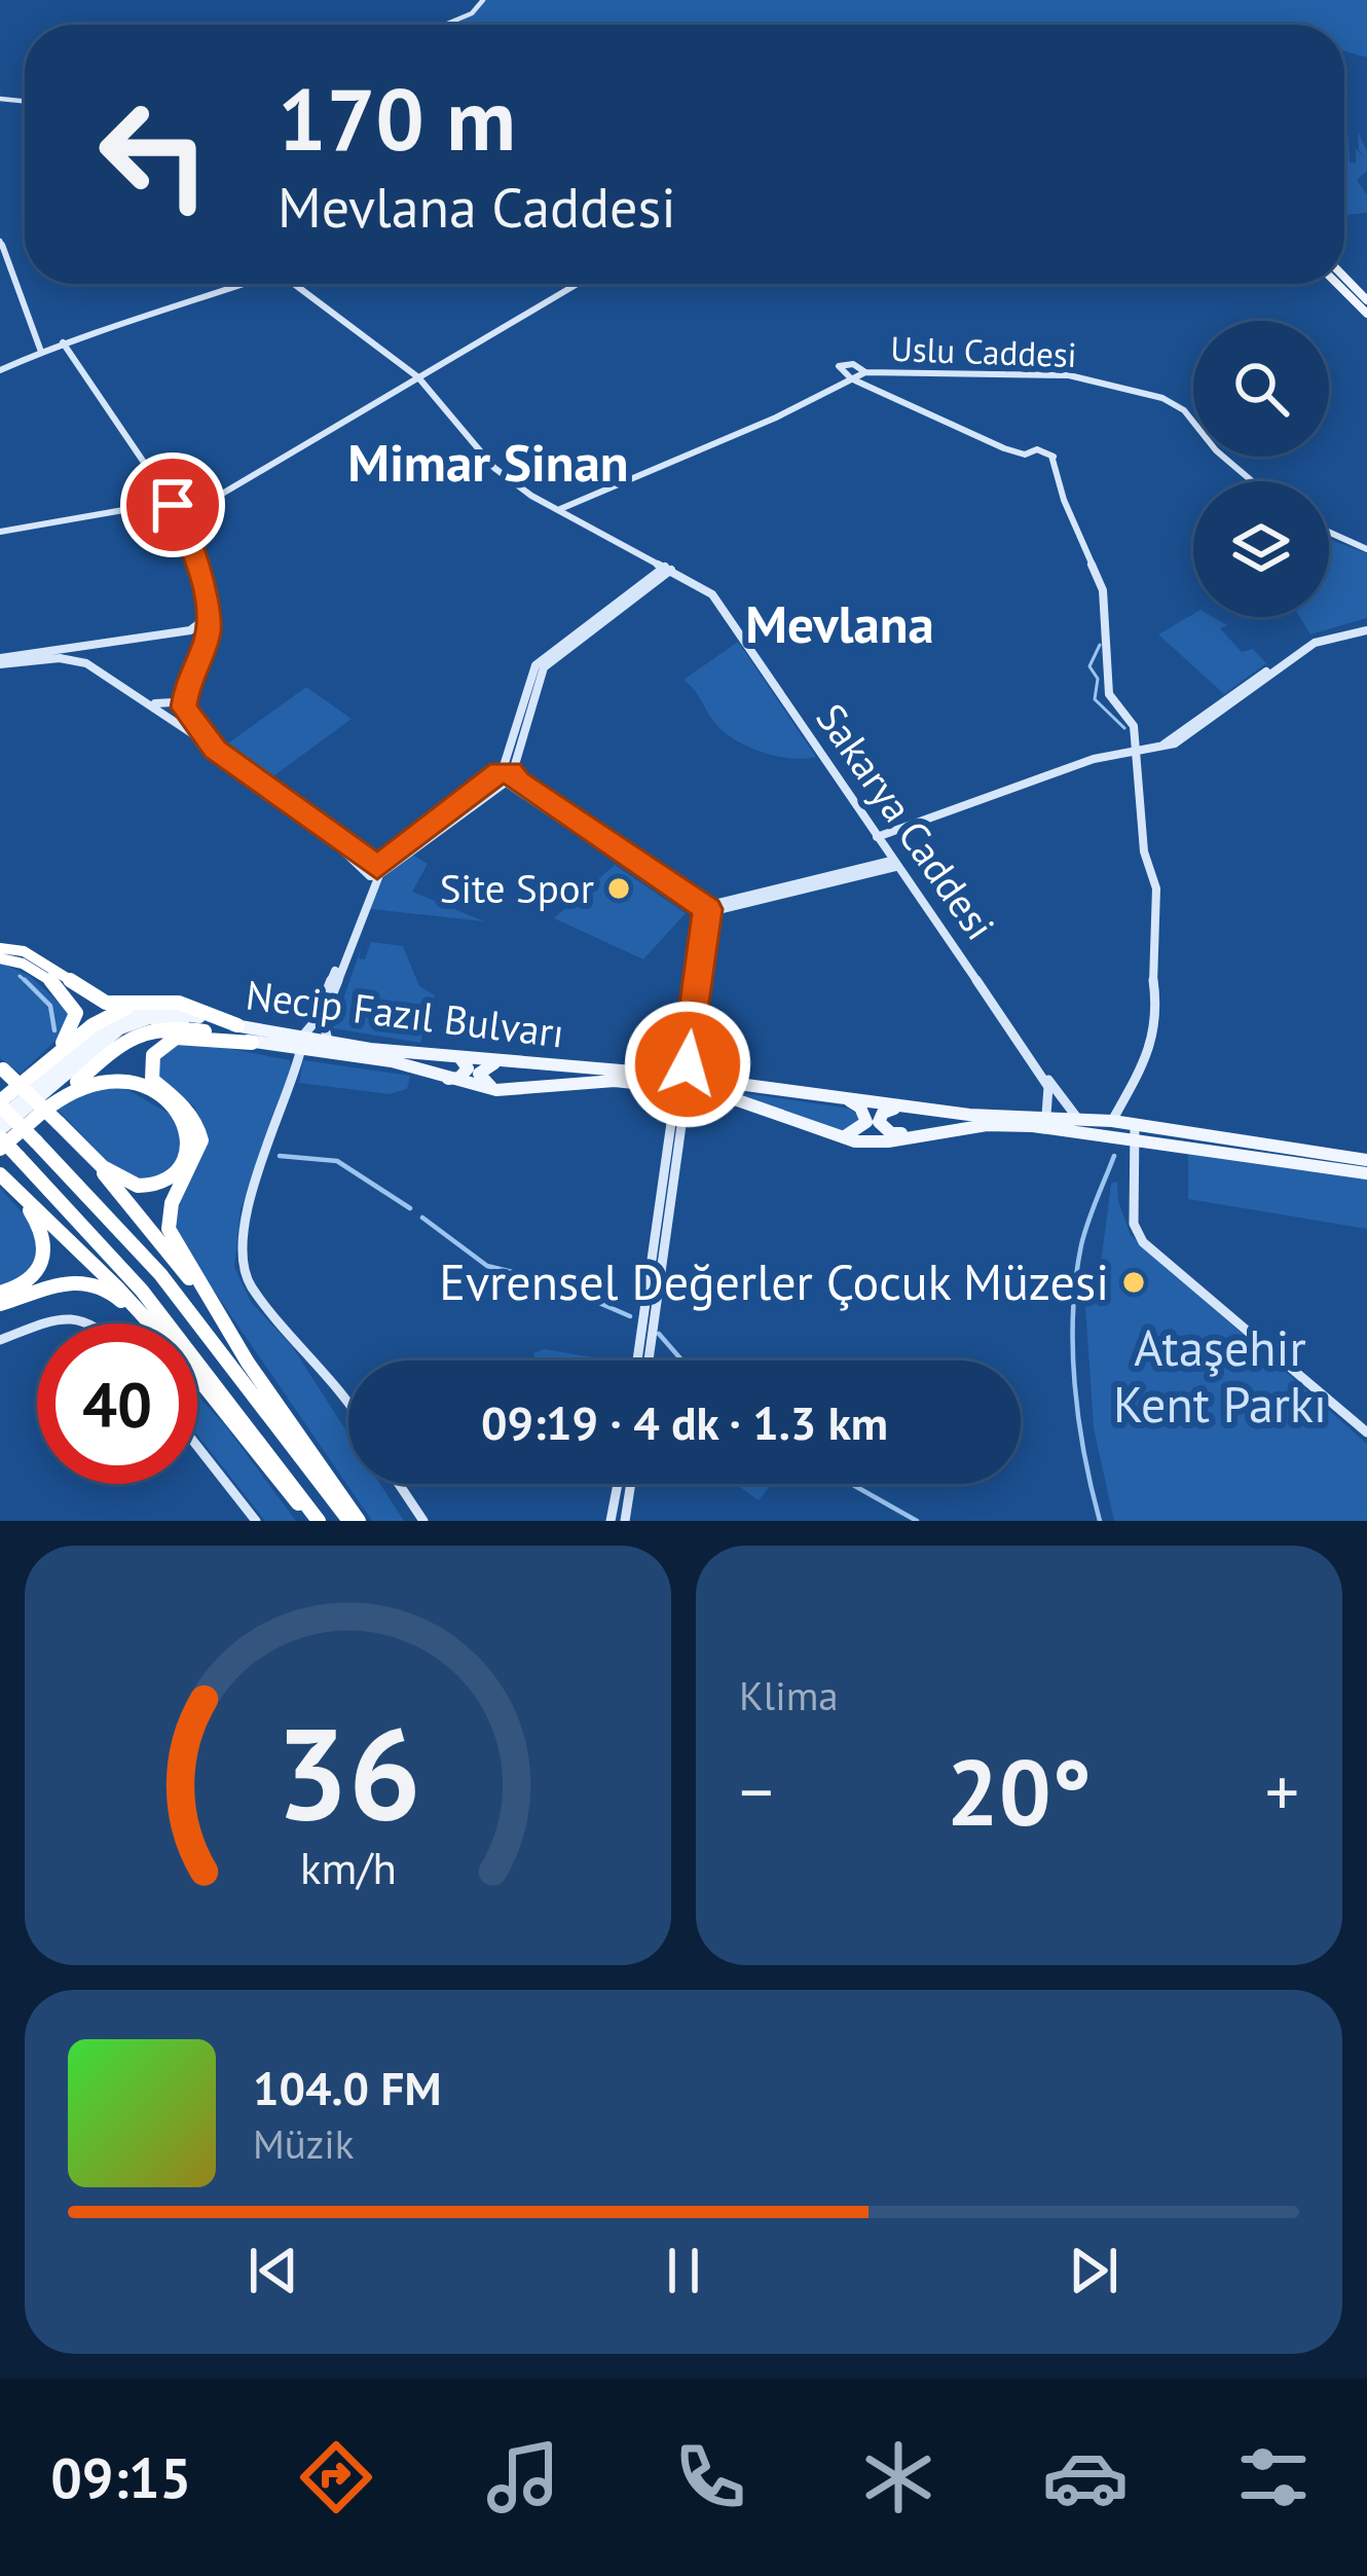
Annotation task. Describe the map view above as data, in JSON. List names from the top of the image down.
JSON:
{
  "streets": {
    "main road": ["Necip Fazıl Bulvarı"],
    "street": ["Uslu Caddesi", "Sakarya Caddesi"]
  },
  "crossings": [
    ["Sakarya Caddesi", "Necip Fazıl Bulvarı"]
  ],
  "districts": ["Mimar Sinan", "Mevlana"],
  "parks": ["Ataşehir Kent Parkı"],
  "places": ["Site Spor", "Evrensel Değerler Çocuk Müzesi"],
  "page": {
    "turn": ["170 m", "Mevlana Caddesi"],
    "limit": "40",
    "trip": "09:19 · 4 dk · 1.3 km",
    "tile": "Klima",
    "heat": ["−", "20°", "+"],
    "song": ["104.0 FM", "Müzik"],
    "tabs": "09:15",
    "gauge": ["36", "km/h"]
  }
}
